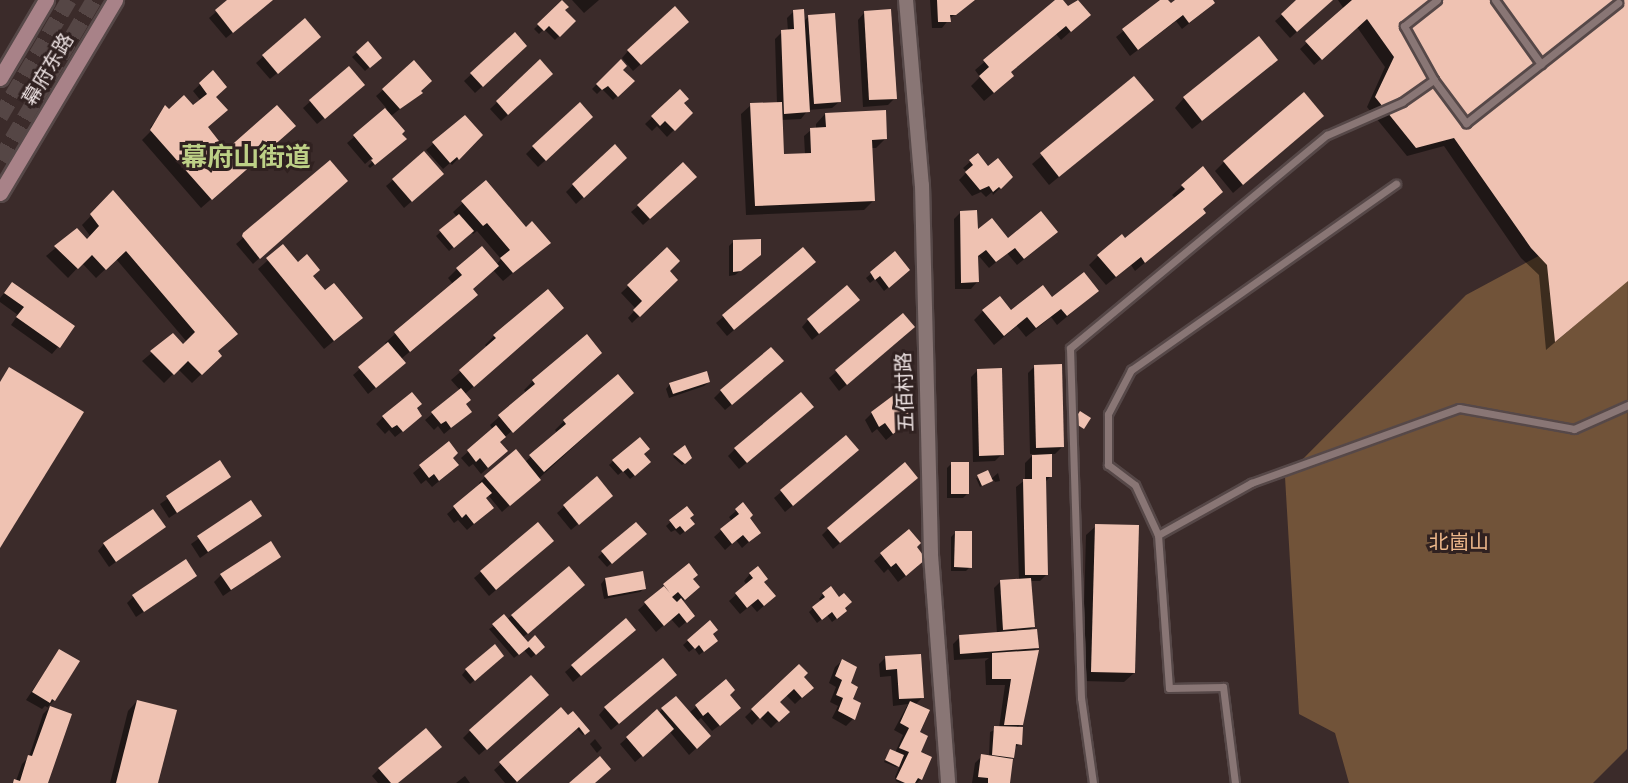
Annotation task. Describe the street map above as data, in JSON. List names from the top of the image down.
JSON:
{
  "streets": {
    "main road": ["幕府东路"],
    "street": ["五佰村路"]
  },
  "districts": ["幕府山街道"],
  "parks": ["北崮山"]
}
